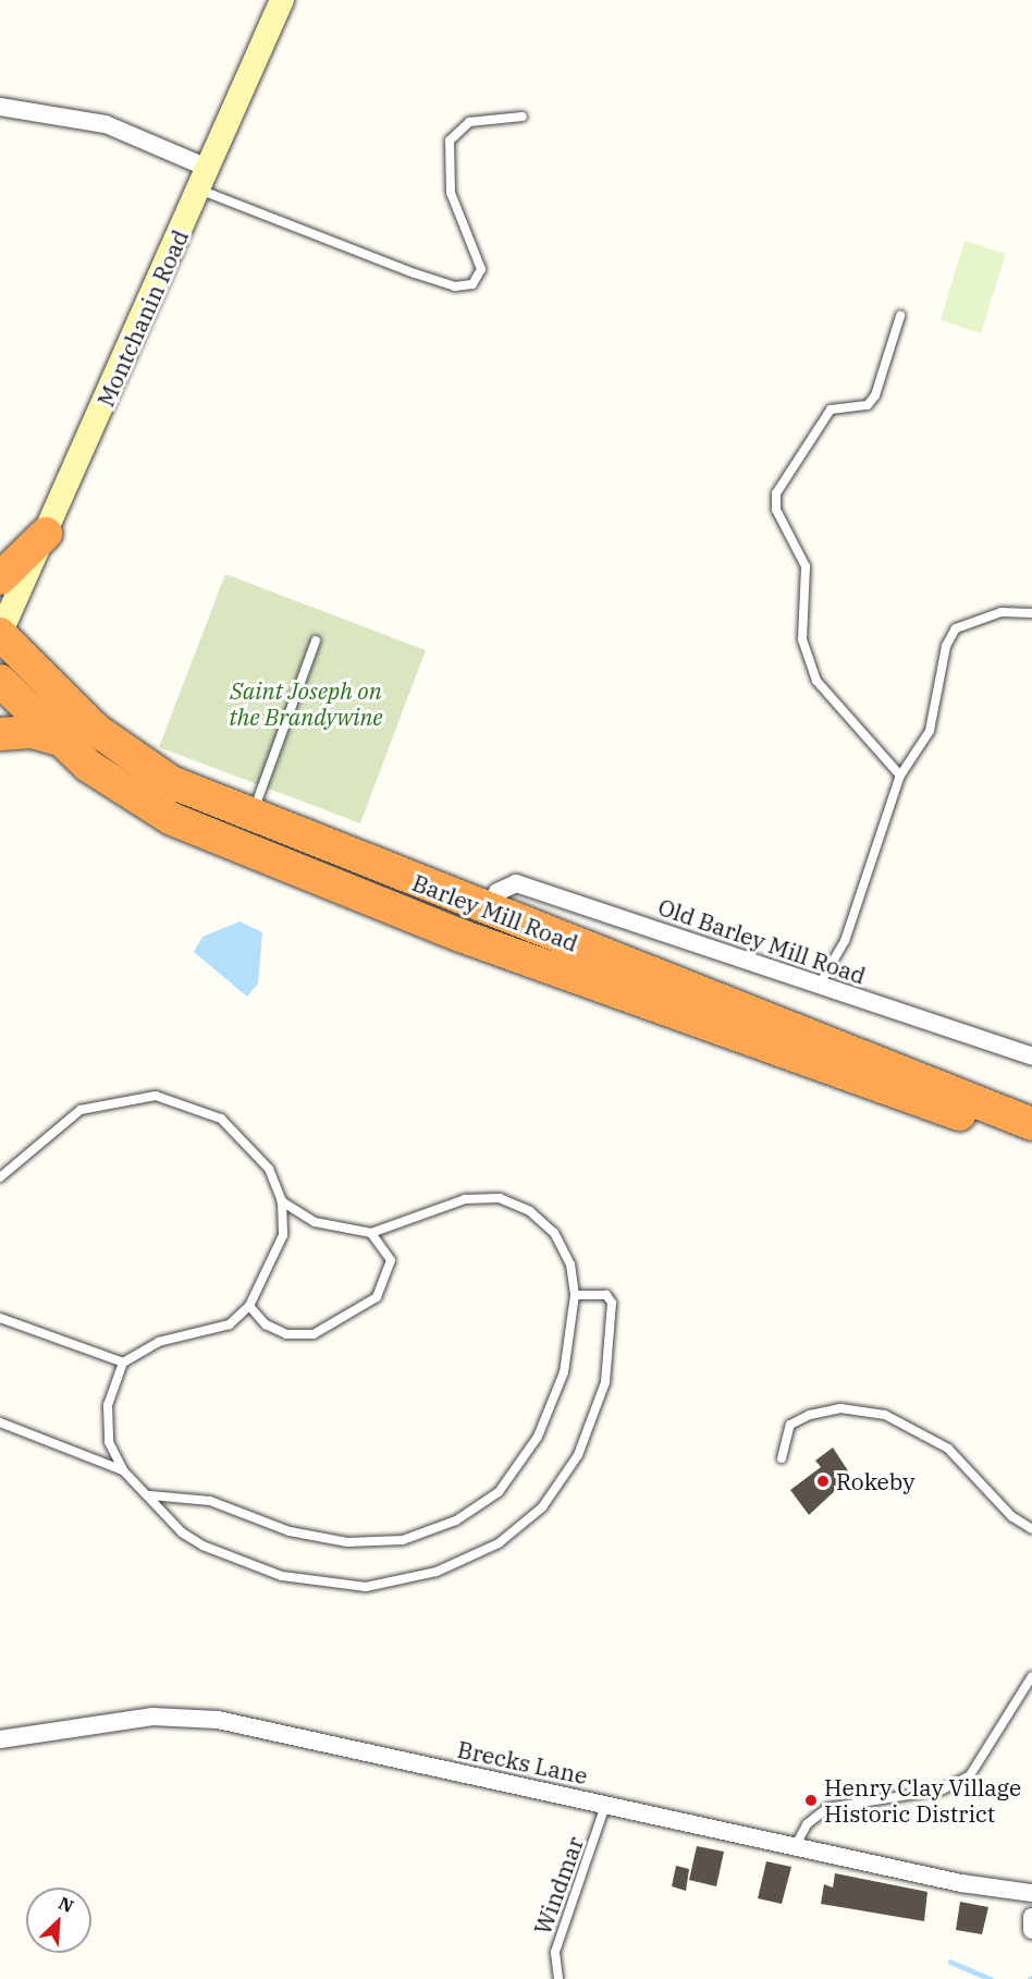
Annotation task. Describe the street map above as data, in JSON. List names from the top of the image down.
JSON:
{
  "streets": {
    "highway": ["Barley Mill Road"],
    "main road": ["Montchanin Road"],
    "street": ["Old Barley Mill Road", "Brecks Lane"],
    "lane": ["Windmar"]
  },
  "crossings": [
    ["Montchanin Road", "Barley Mill Road"],
    ["Barley Mill Road", "Old Barley Mill Road"],
    ["Brecks Lane", "Windmar"]
  ],
  "parks": ["Saint Joseph on the Brandywine"],
  "places": ["Rokeby", "Henry Clay Village Historic District"],
  "north": "top right"
}
